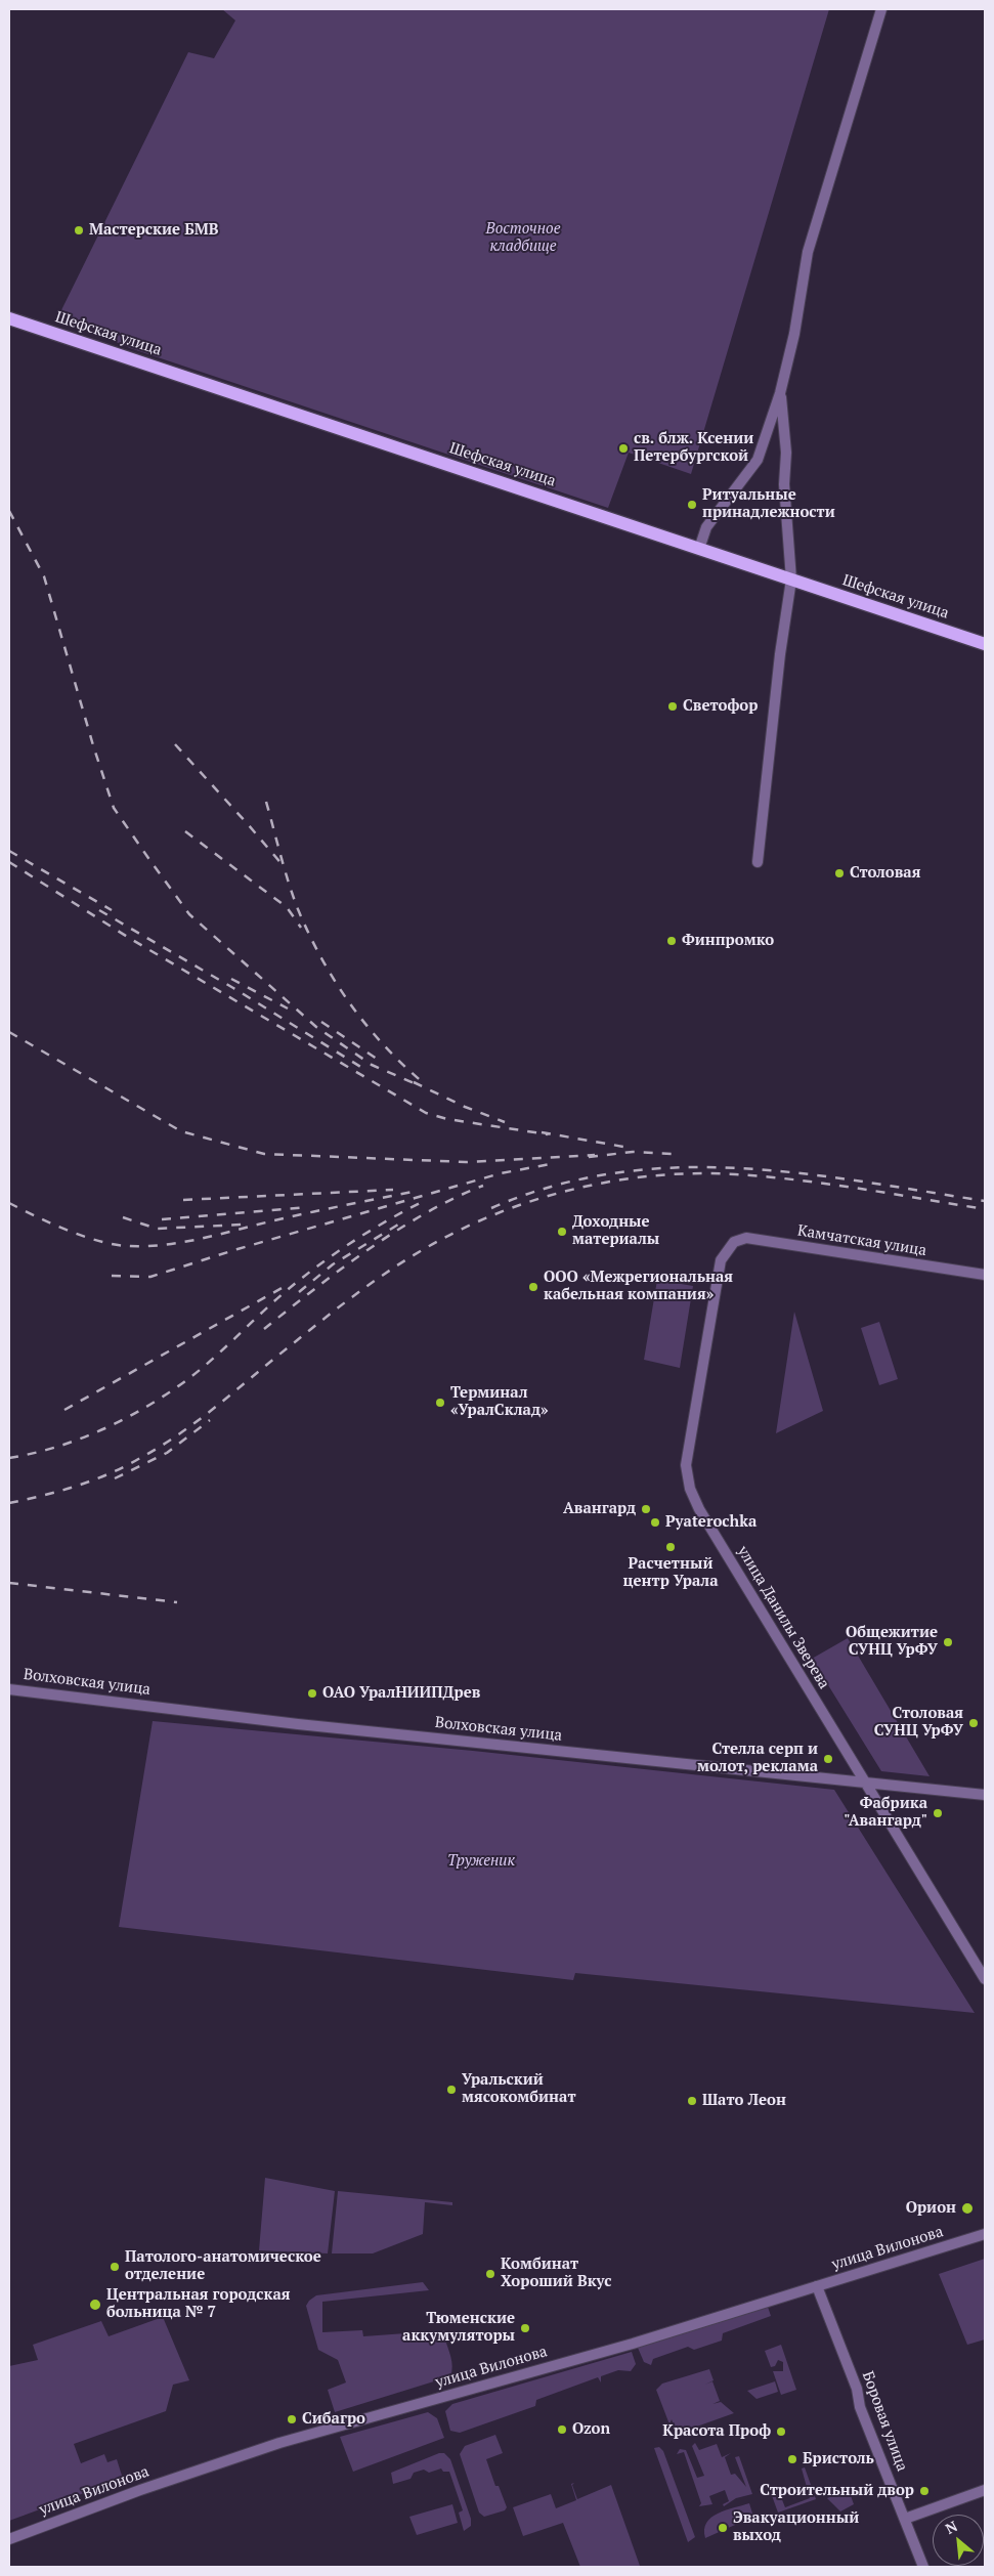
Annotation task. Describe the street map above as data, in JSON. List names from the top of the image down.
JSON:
{
  "streets": {
    "main road": ["Шефская улица"],
    "street": [
      "Камчатская улица",
      "улица Данилы Зверева",
      "Волховская улица",
      "улица Вилонова",
      "Боровая улица"
    ]
  },
  "crossings": [
    ["Камчатская улица", "улица Данилы Зверева"],
    ["улица Данилы Зверева", "Волховская улица"],
    ["улица Вилонова", "Боровая улица"]
  ],
  "parks": ["Восточное кладбище", "Труженик"],
  "places": [
    "Мастерские БМВ",
    "св. блж. Ксении Петербургской",
    "Ритуальные принадлежности",
    "Светофор",
    "Столовая",
    "Финпромко",
    "Доходные материалы",
    "ООО «Межрегиональная кабельная компания»",
    "Терминал «УралСклад»",
    "Авангард",
    "Pyaterochka",
    "Расчетный центр Урала",
    "Общежитие СУНЦ УрФУ",
    "ОАО УралНИИПДрев",
    "Столовая СУНЦ УрФУ",
    "Стелла серп и молот, реклама",
    "Фабрика \"Авангард\"",
    "Уральский мясокомбинат",
    "Шато Леон",
    "Орион",
    "Патолого-анатомическое отделение",
    "Комбинат Хороший Вкус",
    "Центральная городская больница № 7",
    "Тюменские аккумуляторы",
    "Сибагро",
    "Ozon",
    "Красота Проф",
    "Бристоль",
    "Строительный двор",
    "Эвакуационный выход"
  ],
  "north": "top left"
}
